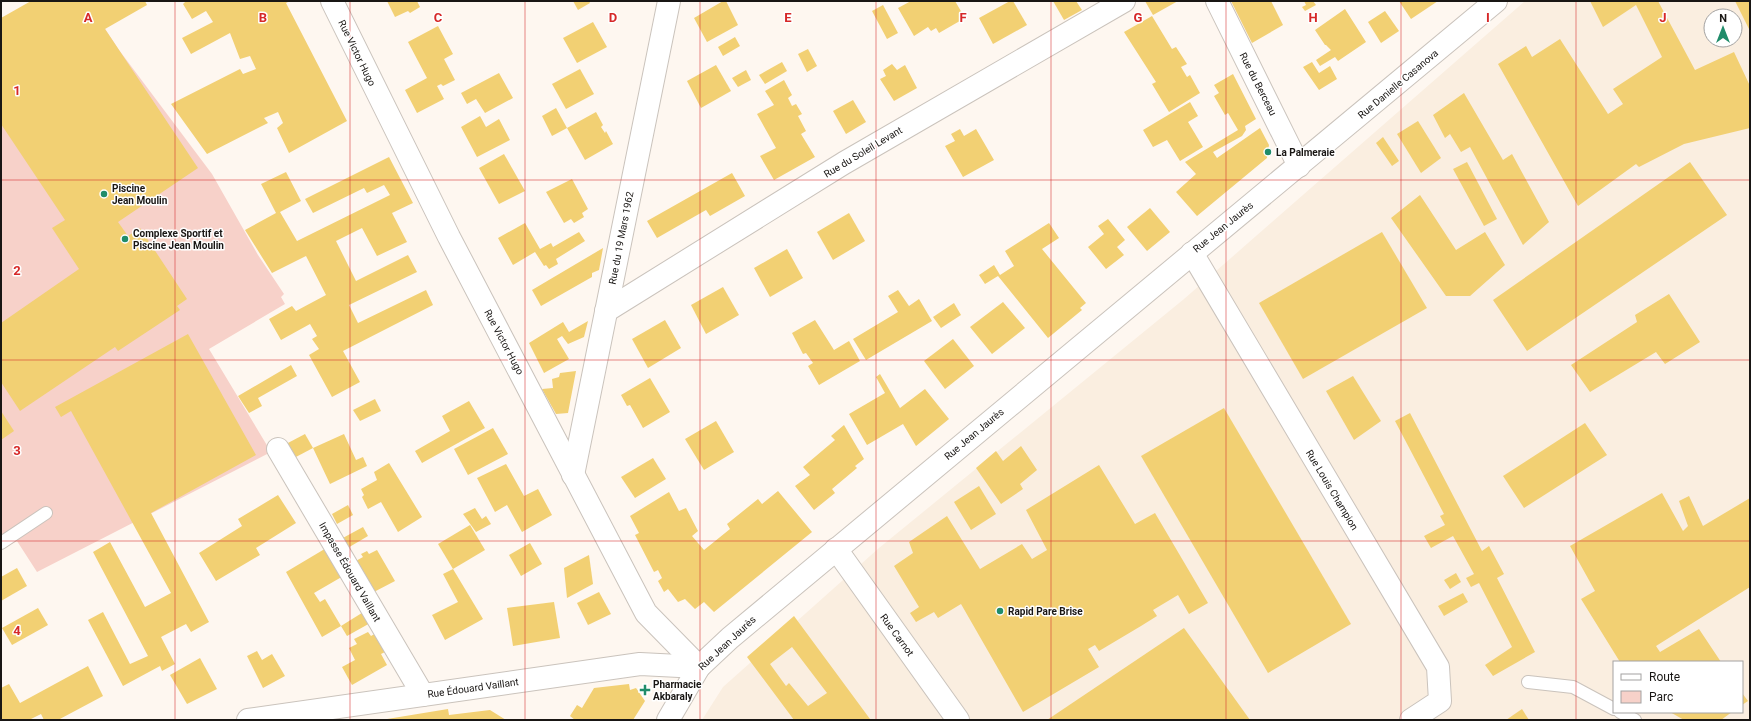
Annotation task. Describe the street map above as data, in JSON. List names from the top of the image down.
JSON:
{
  "streets": {
    "street": [
      "Rue Victor Hugo",
      "Rue du Berceau",
      "Rue Danielle Casanova",
      "Rue du Soleil Levant",
      "Rue Jean Jaurès",
      "Rue du 19 Mars 1962",
      "Rue Louis Champion",
      "Impasse Édouard Vaillant",
      "Rue Carnot",
      "Rue Édouard Vaillant"
    ]
  },
  "crossings": [
    ["Rue Victor Hugo", "Rue Jean Jaurès"],
    ["Rue Victor Hugo", "Rue du 19 Mars 1962"],
    ["Rue Victor Hugo", "Rue Édouard Vaillant"],
    ["Rue du Berceau", "Rue Danielle Casanova"],
    ["Rue du Berceau", "Rue Jean Jaurès"],
    ["Rue Danielle Casanova", "Rue Jean Jaurès"],
    ["Rue du Soleil Levant", "Rue du 19 Mars 1962"],
    ["Rue Jean Jaurès", "Rue Louis Champion"],
    ["Rue Jean Jaurès", "Rue Carnot"],
    ["Rue Jean Jaurès", "Rue Édouard Vaillant"],
    ["Impasse Édouard Vaillant", "Rue Édouard Vaillant"]
  ],
  "places": {
    "other": [
      "La Palmeraie",
      "Piscine Jean Moulin",
      "Complexe Sportif et Piscine Jean Moulin",
      "Rapid Pare Brise"
    ],
    "health": ["Pharmacie Akbaraly"]
  },
  "legend": ["Route", "Parc"],
  "north": "top",
  "grid": {
    "columns": [
      "A",
      "B",
      "C",
      "D",
      "E",
      "F",
      "G",
      "H",
      "I",
      "J"
    ],
    "rows": [
      "1",
      "2",
      "3",
      "4"
    ]
  }
}
